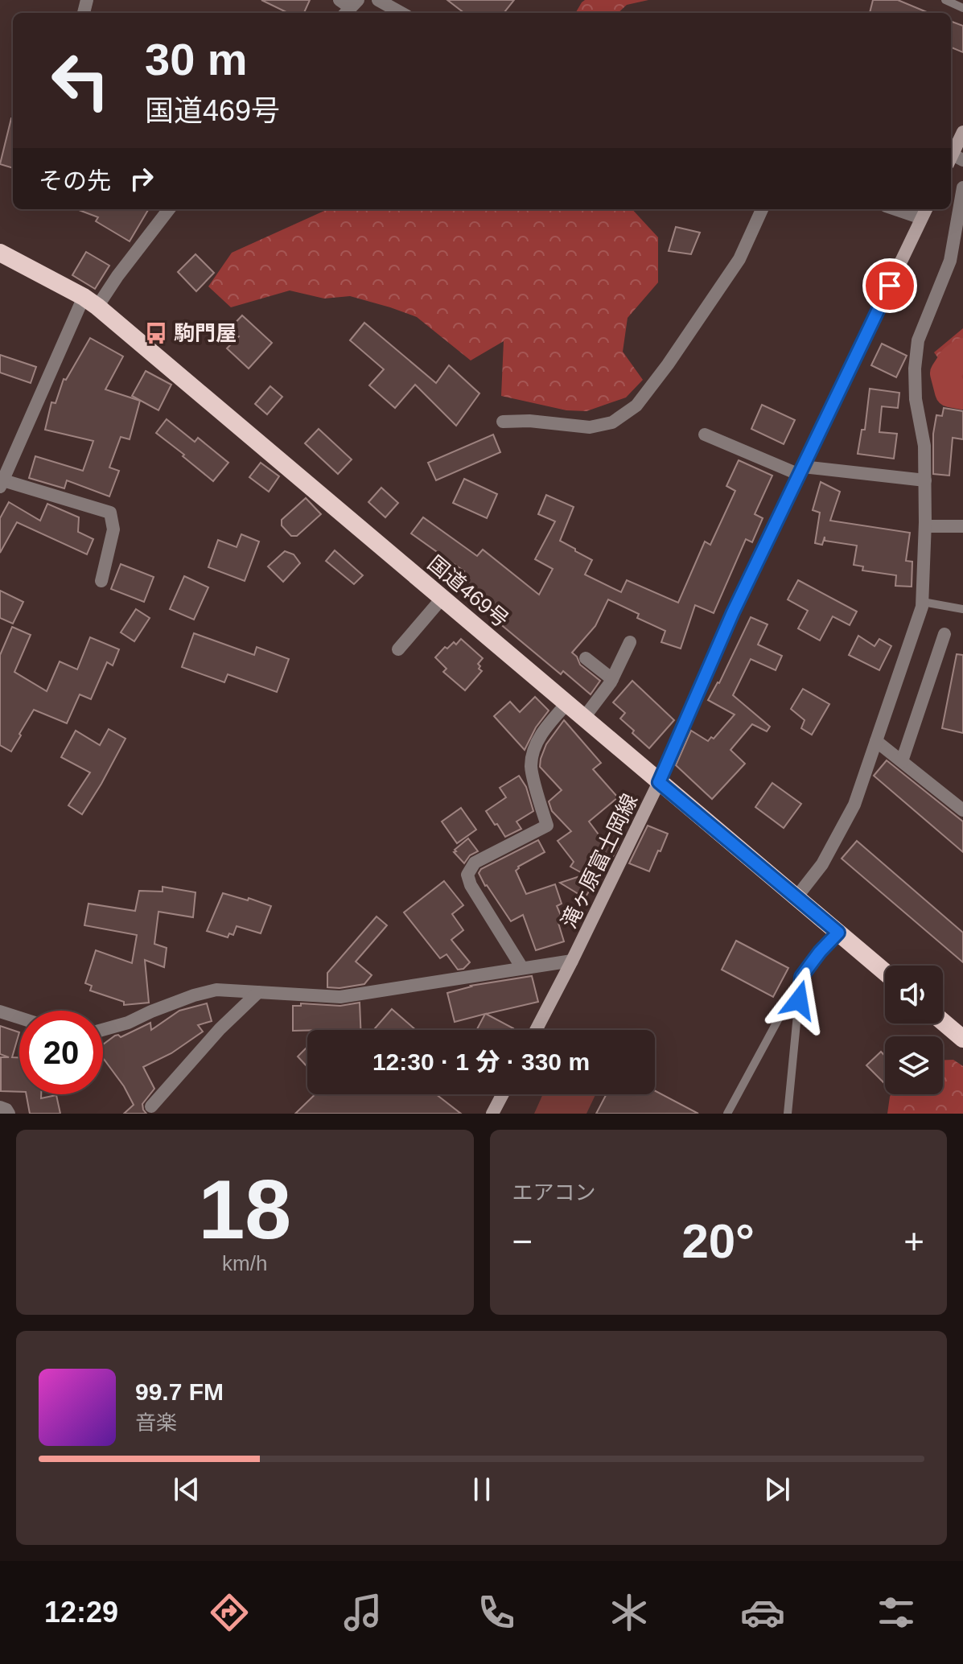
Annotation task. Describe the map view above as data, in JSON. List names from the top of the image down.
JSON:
{
  "streets": {
    "highway": ["国道469号"],
    "main road": ["滝ヶ原富士岡線"]
  },
  "crossings": [
    ["国道469号", "滝ヶ原富士岡線"]
  ],
  "places": {
    "bus stop": ["駒門屋"]
  },
  "page": {
    "turn": ["30 m", "国道469号"],
    "then": "その先",
    "limit": "20",
    "trip": "12:30 · 1 分 · 330 m",
    "tile": [
      ["18", "km/h"],
      "エアコン"
    ],
    "heat": ["−", "20°", "+"],
    "song": ["99.7 FM", "音楽"],
    "tabs": "12:29"
  }
}
